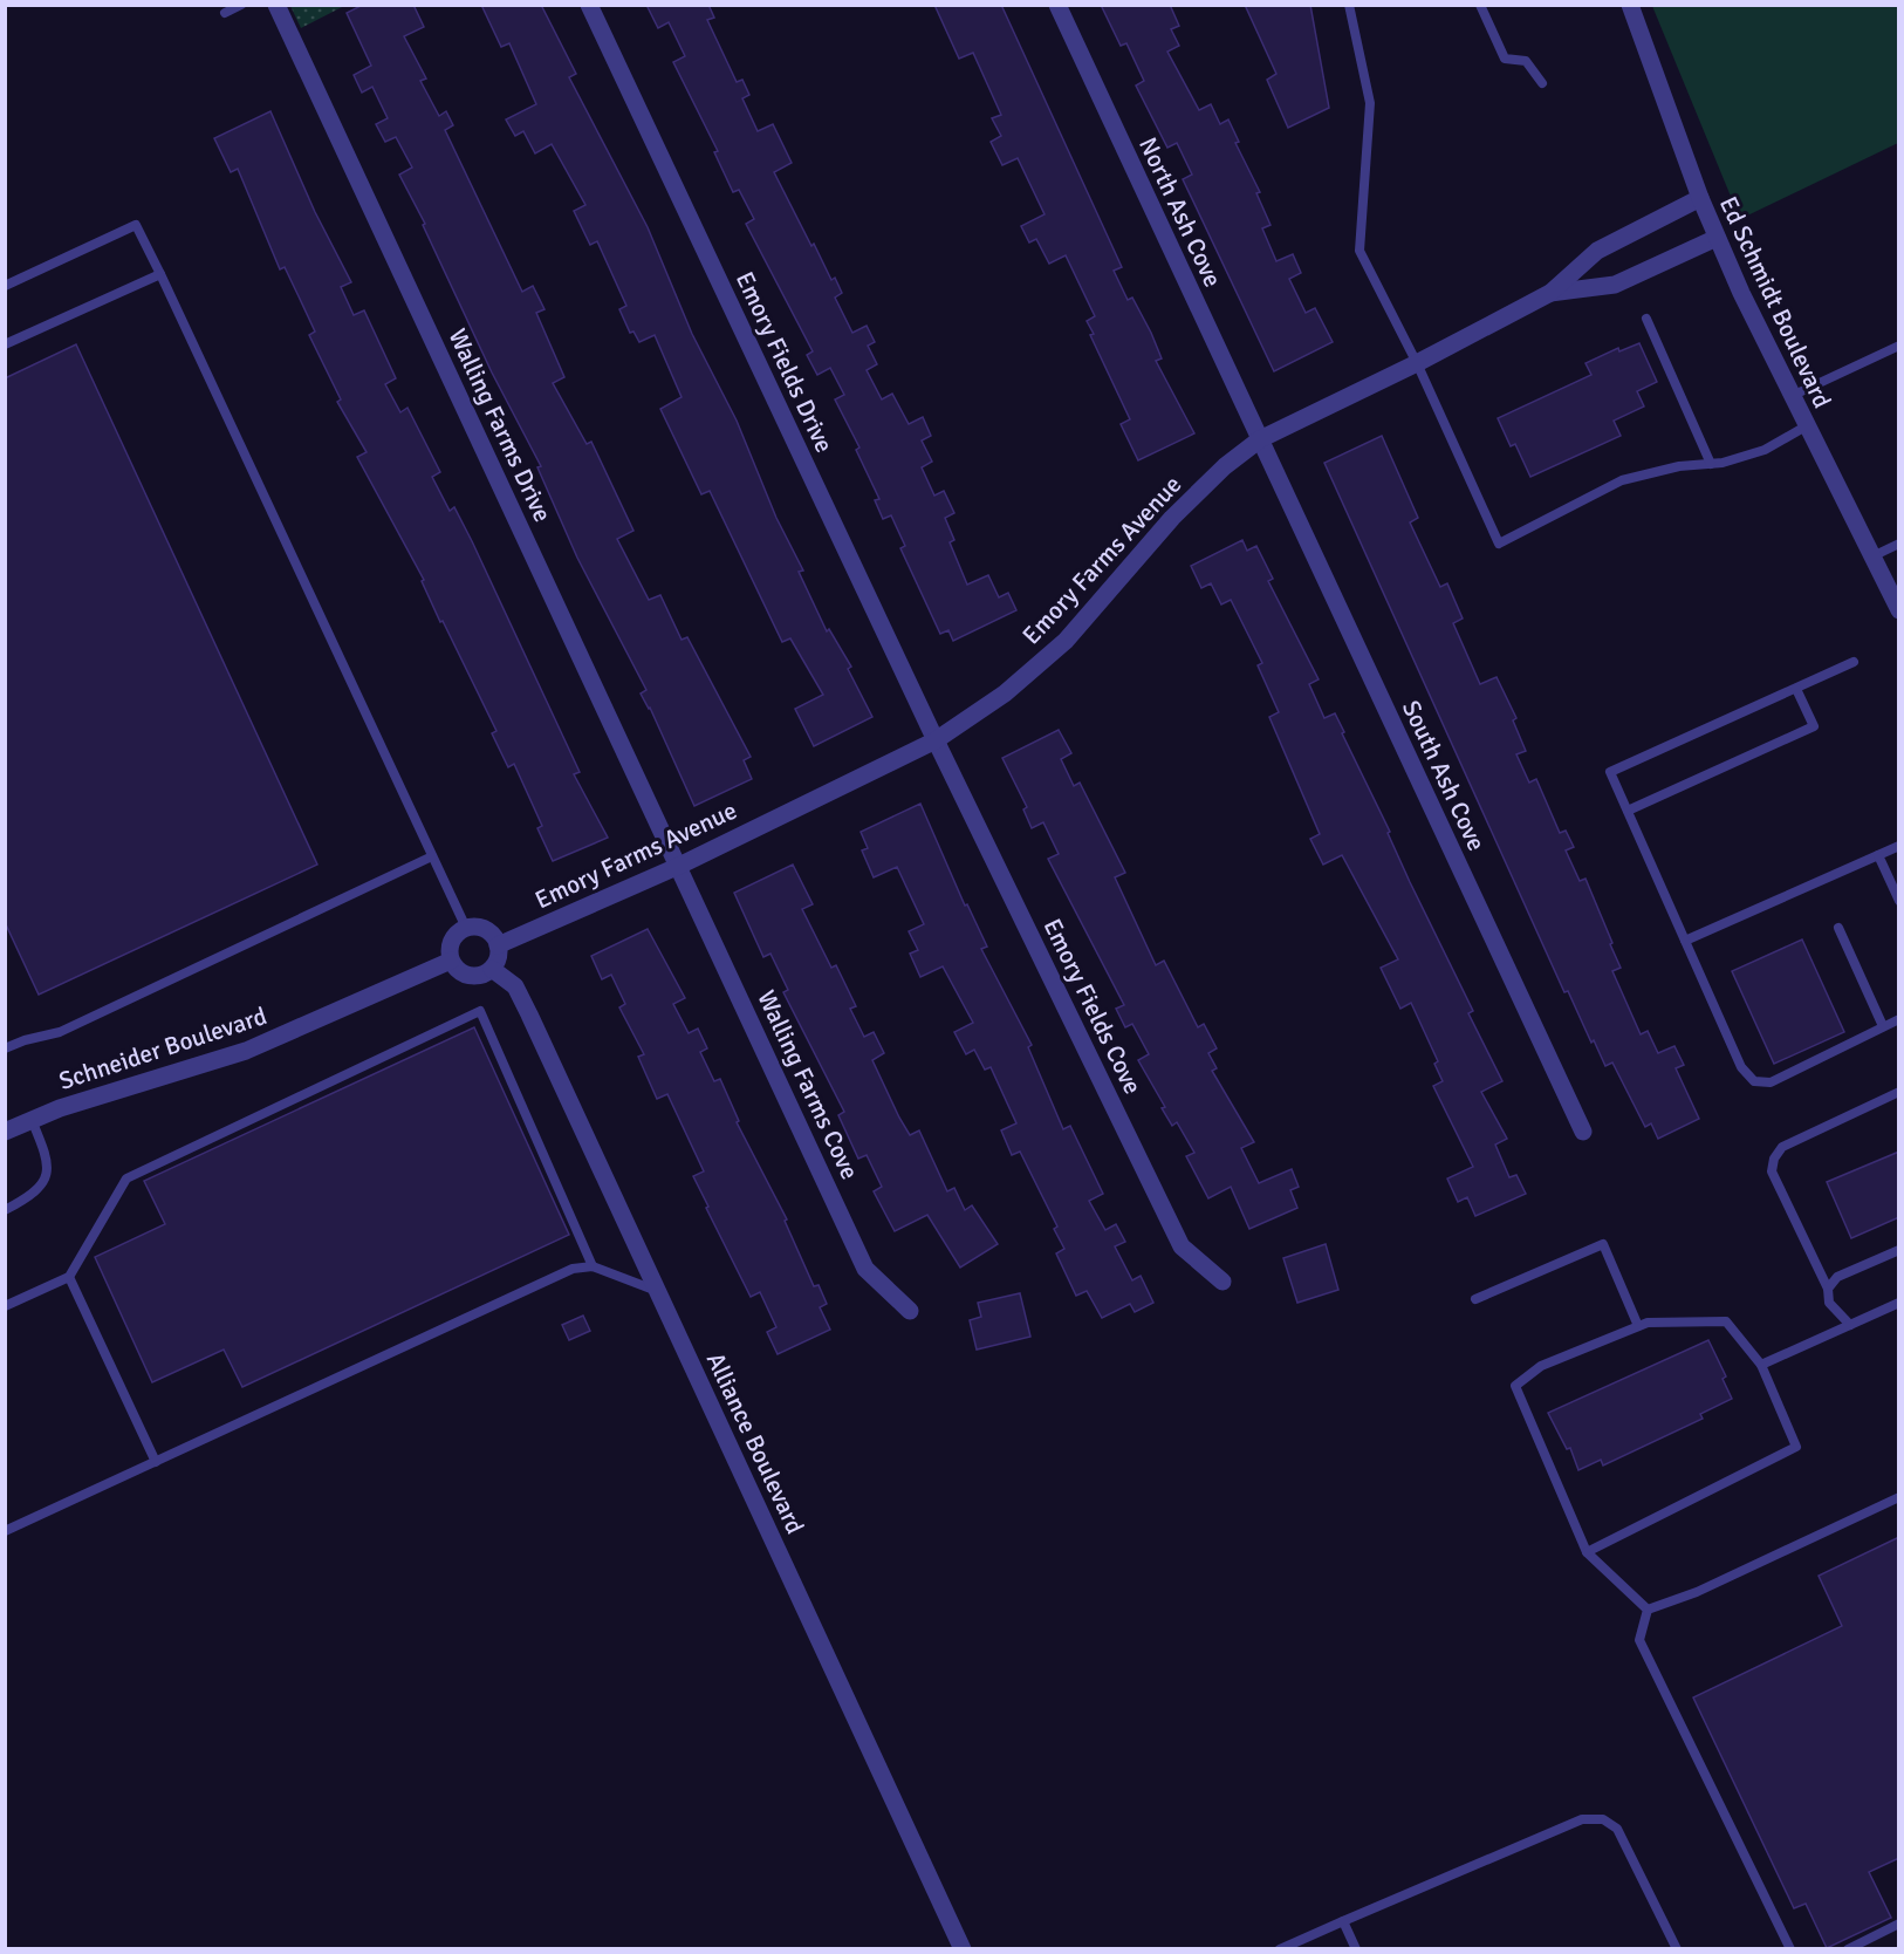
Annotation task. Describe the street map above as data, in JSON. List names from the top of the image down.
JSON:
{
  "streets": {
    "street": [
      "North Ash Cove",
      "Ed Schmidt Boulevard",
      "Emory Fields Drive",
      "Walling Farms Drive",
      "Emory Farms Avenue",
      "South Ash Cove",
      "Emory Fields Cove",
      "Schneider Boulevard",
      "Walling Farms Cove",
      "Alliance Boulevard"
    ]
  },
  "crossings": [
    ["North Ash Cove", "Emory Farms Avenue"],
    ["North Ash Cove", "South Ash Cove"],
    ["Ed Schmidt Boulevard", "Emory Farms Avenue"],
    ["Emory Fields Drive", "Emory Farms Avenue"],
    ["Emory Fields Drive", "Emory Fields Cove"],
    ["Walling Farms Drive", "Emory Farms Avenue"],
    ["Walling Farms Drive", "Walling Farms Cove"],
    ["Emory Farms Avenue", "South Ash Cove"],
    ["Emory Farms Avenue", "Emory Fields Cove"],
    ["Emory Farms Avenue", "Schneider Boulevard"],
    ["Emory Farms Avenue", "Walling Farms Cove"],
    ["Emory Farms Avenue", "Alliance Boulevard"],
    ["Schneider Boulevard", "Alliance Boulevard"]
  ]
}
